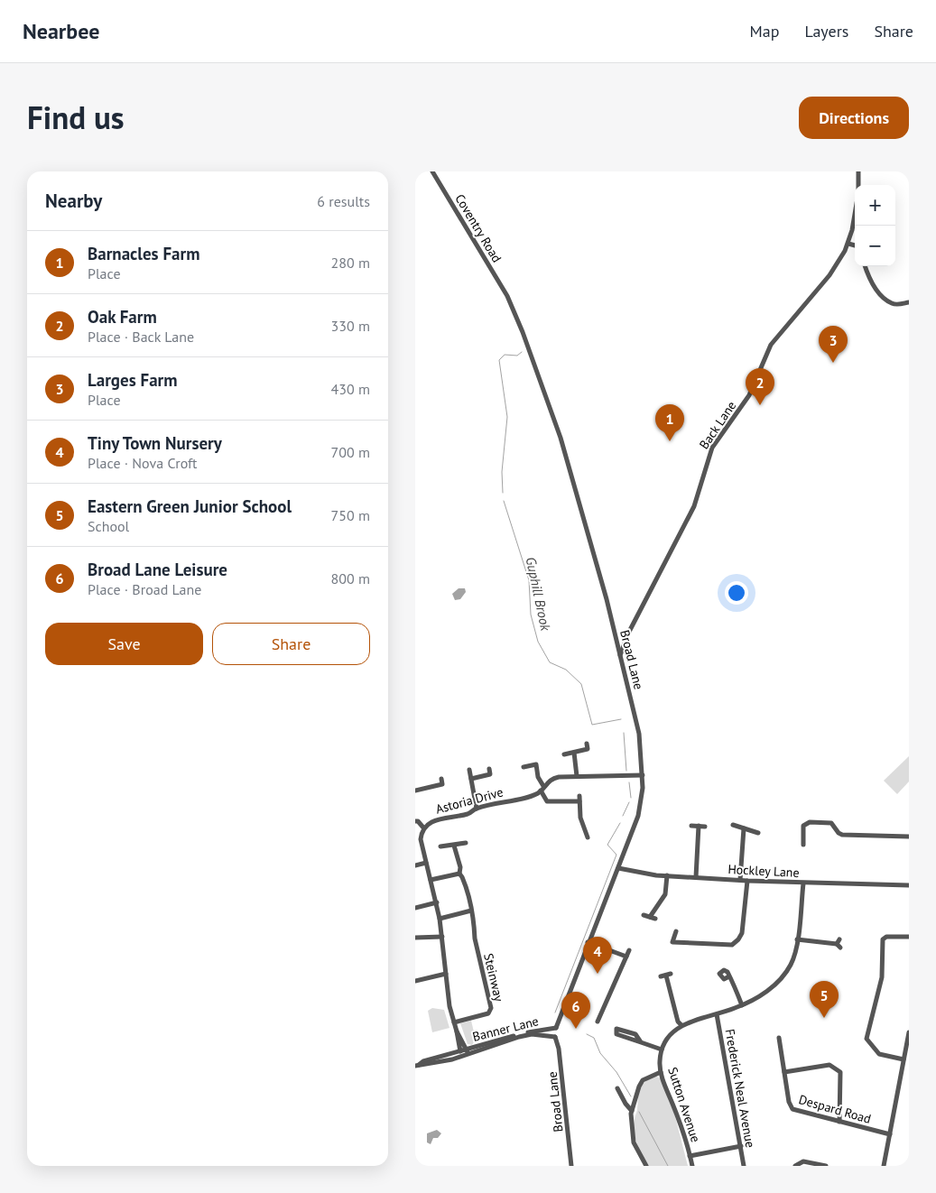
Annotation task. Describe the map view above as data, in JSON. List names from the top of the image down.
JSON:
{
  "streets": {
    "street": [
      "Coventry Road",
      "Back Lane",
      "Broad Lane",
      "Astoria Drive",
      "Hockley Lane",
      "Steinway",
      "Banner Lane",
      "Frederick Neal Avenue",
      "Sutton Avenue",
      "Despard Road"
    ]
  },
  "crossings": [
    ["Coventry Road", "Broad Lane"],
    ["Back Lane", "Broad Lane"],
    ["Broad Lane", "Astoria Drive"],
    ["Broad Lane", "Hockley Lane"],
    ["Broad Lane", "Banner Lane"],
    ["Astoria Drive", "Steinway"],
    ["Astoria Drive", "Banner Lane"]
  ],
  "water": ["Guphill Brook"],
  "page": {
    "header": "Nearbee",
    "nav": ["Map", "Layers", "Share"],
    "title": "Find us",
    "buttons": [
      "Directions",
      ["Save", "Share"]
    ],
    "heading": ["Nearby", "6 results"],
    "map_buttons": ["+", "−"],
    "list": [
      {
        "mark": "1",
        "name": "Barnacles Farm",
        "note": "Place",
        "value": "280 m"
      },
      {
        "mark": "2",
        "name": "Oak Farm",
        "note": "Place · Back Lane",
        "value": "330 m"
      },
      {
        "mark": "3",
        "name": "Larges Farm",
        "note": "Place",
        "value": "430 m"
      },
      {
        "mark": "4",
        "name": "Tiny Town Nursery",
        "note": "Place · Nova Croft",
        "value": "700 m"
      },
      {
        "mark": "5",
        "name": "Eastern Green Junior School",
        "note": "School",
        "value": "750 m"
      },
      {
        "mark": "6",
        "name": "Broad Lane Leisure",
        "note": "Place · Broad Lane",
        "value": "800 m"
      }
    ],
    "pins": [
      "3",
      "2",
      "1",
      "4",
      "5",
      "6"
    ]
  }
}
